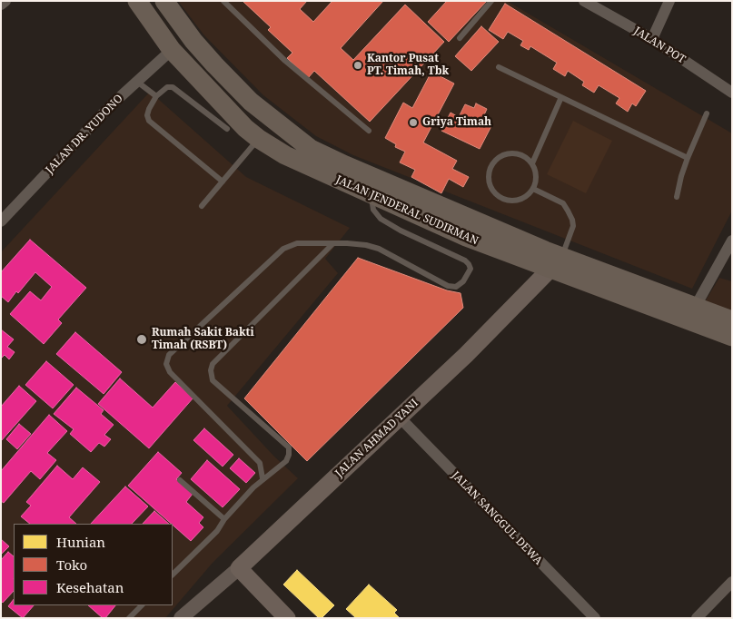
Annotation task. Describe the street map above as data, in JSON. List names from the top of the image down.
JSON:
{
  "streets": {
    "highway": ["JALAN JENDERAL SUDIRMAN"],
    "main road": ["JALAN AHMAD YANI"],
    "street": ["JALAN POT", "JALAN DR. YUDONO", "JALAN SANGGUL DEWA"]
  },
  "crossings": [
    ["JALAN DR. YUDONO", "JALAN JENDERAL SUDIRMAN"],
    ["JALAN JENDERAL SUDIRMAN", "JALAN AHMAD YANI"],
    ["JALAN AHMAD YANI", "JALAN SANGGUL DEWA"]
  ],
  "places": ["Kantor Pusat PT. Timah, Tbk", "Griya Timah", "Rumah Sakit Bakti Timah (RSBT)"],
  "legend": ["Hunian", "Toko", "Kesehatan"]
}
